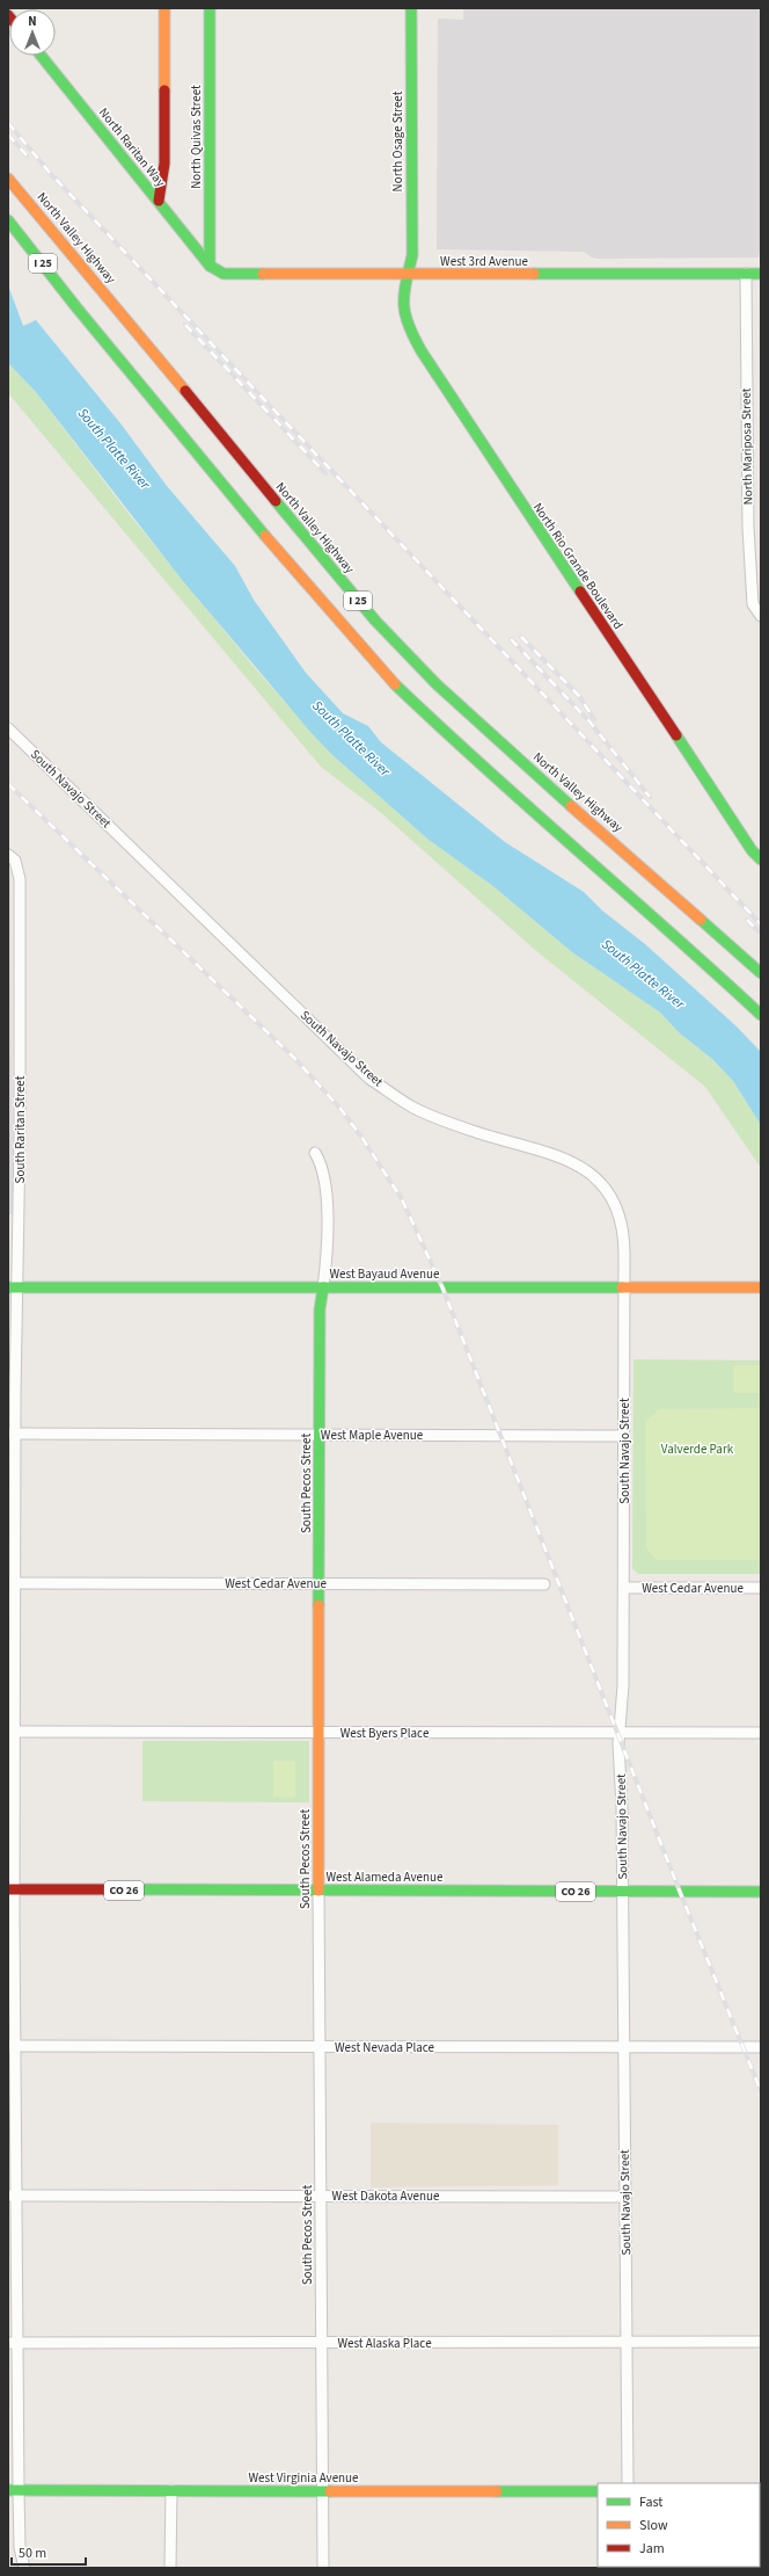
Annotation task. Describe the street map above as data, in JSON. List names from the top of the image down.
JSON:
{
  "streets": {
    "main road": [
      "North Quivas Street",
      "North Osage Street",
      "North Raritan Way",
      "North Valley Highway",
      "West 3rd Avenue",
      "I 25",
      "North Rio Grande Boulevard",
      "West Bayaud Avenue",
      "South Pecos Street",
      "West Alameda Avenue",
      "CO 26",
      "West Virginia Avenue"
    ],
    "street": [
      "North Mariposa Street",
      "South Navajo Street",
      "South Raritan Street",
      "West Maple Avenue",
      "West Cedar Avenue",
      "West Byers Place",
      "West Nevada Place",
      "West Dakota Avenue",
      "West Alaska Place"
    ]
  },
  "crossings": [
    ["North Quivas Street", "North Raritan Way"],
    ["North Quivas Street", "West 3rd Avenue"],
    ["North Osage Street", "West 3rd Avenue"],
    ["North Osage Street", "North Rio Grande Boulevard"],
    ["North Raritan Way", "West 3rd Avenue"],
    ["West 3rd Avenue", "North Mariposa Street"],
    ["West 3rd Avenue", "North Rio Grande Boulevard"],
    ["South Navajo Street", "West Bayaud Avenue"],
    ["South Navajo Street", "West Maple Avenue"],
    ["South Navajo Street", "West Cedar Avenue"],
    ["South Navajo Street", "West Byers Place"],
    ["South Navajo Street", "West Alameda Avenue"],
    ["South Navajo Street", "West Nevada Place"],
    ["South Navajo Street", "West Dakota Avenue"],
    ["South Navajo Street", "West Alaska Place"],
    ["South Raritan Street", "West Bayaud Avenue"],
    ["South Raritan Street", "West Maple Avenue"],
    ["South Raritan Street", "West Cedar Avenue"],
    ["South Raritan Street", "West Byers Place"],
    ["South Raritan Street", "West Alameda Avenue"],
    ["South Raritan Street", "West Nevada Place"],
    ["South Raritan Street", "West Dakota Avenue"],
    ["South Raritan Street", "West Alaska Place"],
    ["South Raritan Street", "West Virginia Avenue"],
    ["West Bayaud Avenue", "South Pecos Street"],
    ["West Maple Avenue", "South Pecos Street"],
    ["South Pecos Street", "West Cedar Avenue"],
    ["South Pecos Street", "West Byers Place"],
    ["South Pecos Street", "West Alameda Avenue"],
    ["South Pecos Street", "West Nevada Place"],
    ["South Pecos Street", "West Dakota Avenue"],
    ["South Pecos Street", "West Alaska Place"],
    ["South Pecos Street", "West Virginia Avenue"]
  ],
  "water": ["South Platte River"],
  "parks": ["Valverde Park"],
  "legend": ["Fast", "Slow", "Jam"],
  "scale_bar": "50 m",
  "north": "top"
}
